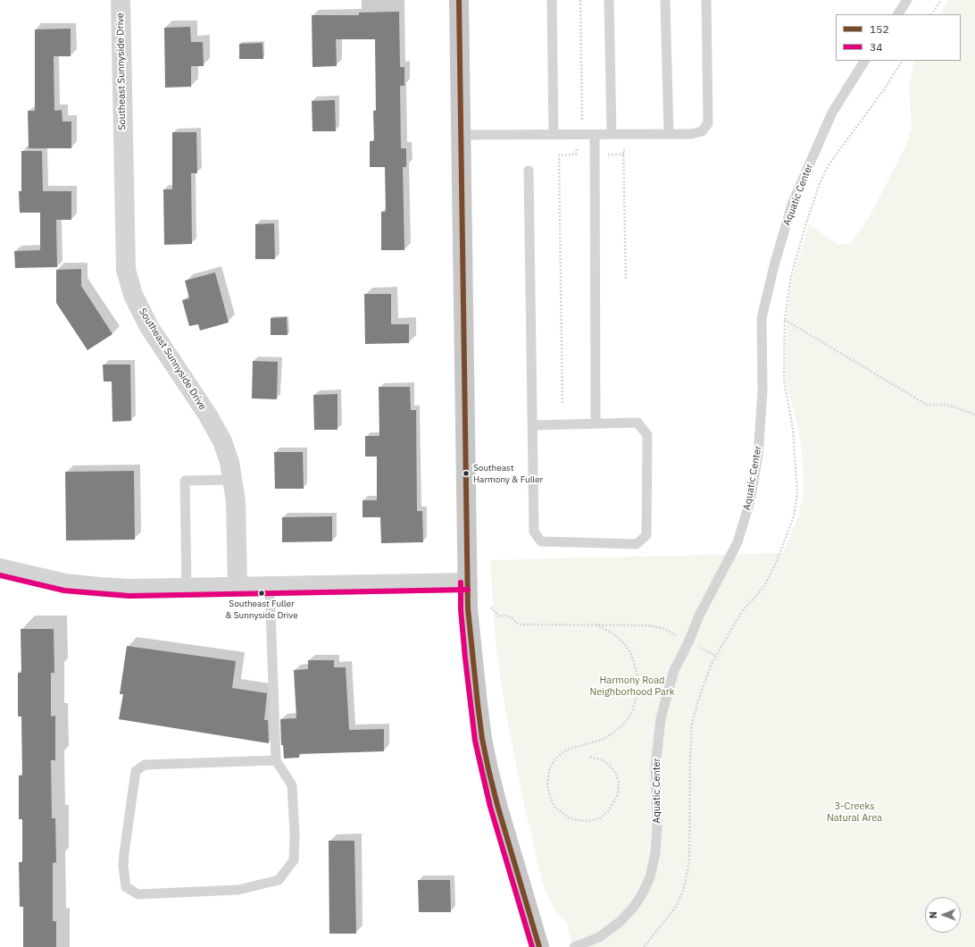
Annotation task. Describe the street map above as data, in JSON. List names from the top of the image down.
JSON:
{
  "streets": {
    "street": ["Southeast Sunnyside Drive"],
    "lane": ["Aquatic Center"]
  },
  "parks": ["Harmony Road Neighborhood Park", "3-Creeks Natural Area"],
  "places": ["Southeast Harmony & Fuller", "Southeast Fuller & Sunnyside Drive"],
  "lines": ["transit line 152", "transit line 34"],
  "legend": ["152", "34"],
  "north": "left"
}
